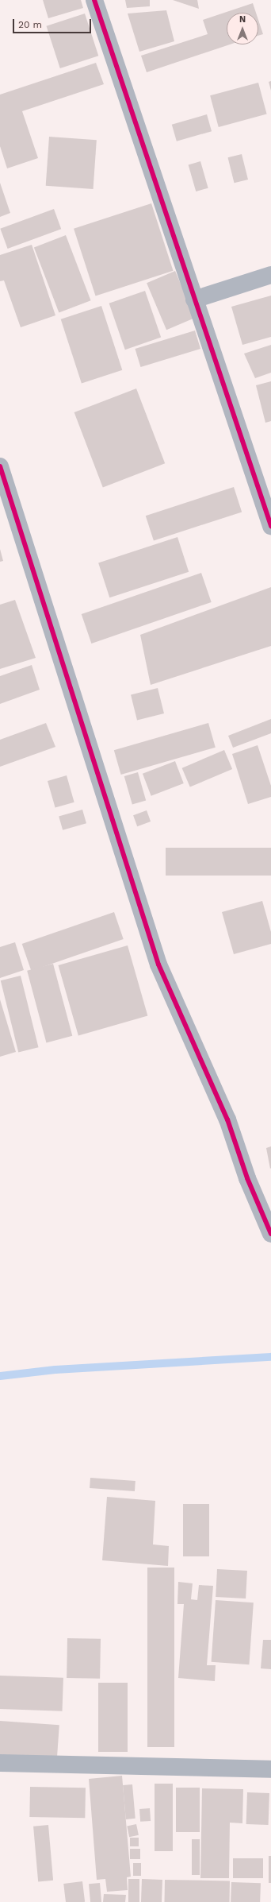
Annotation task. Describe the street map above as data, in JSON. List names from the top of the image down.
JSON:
{
  "scale_bar": "20 m",
  "north": "top"
}
